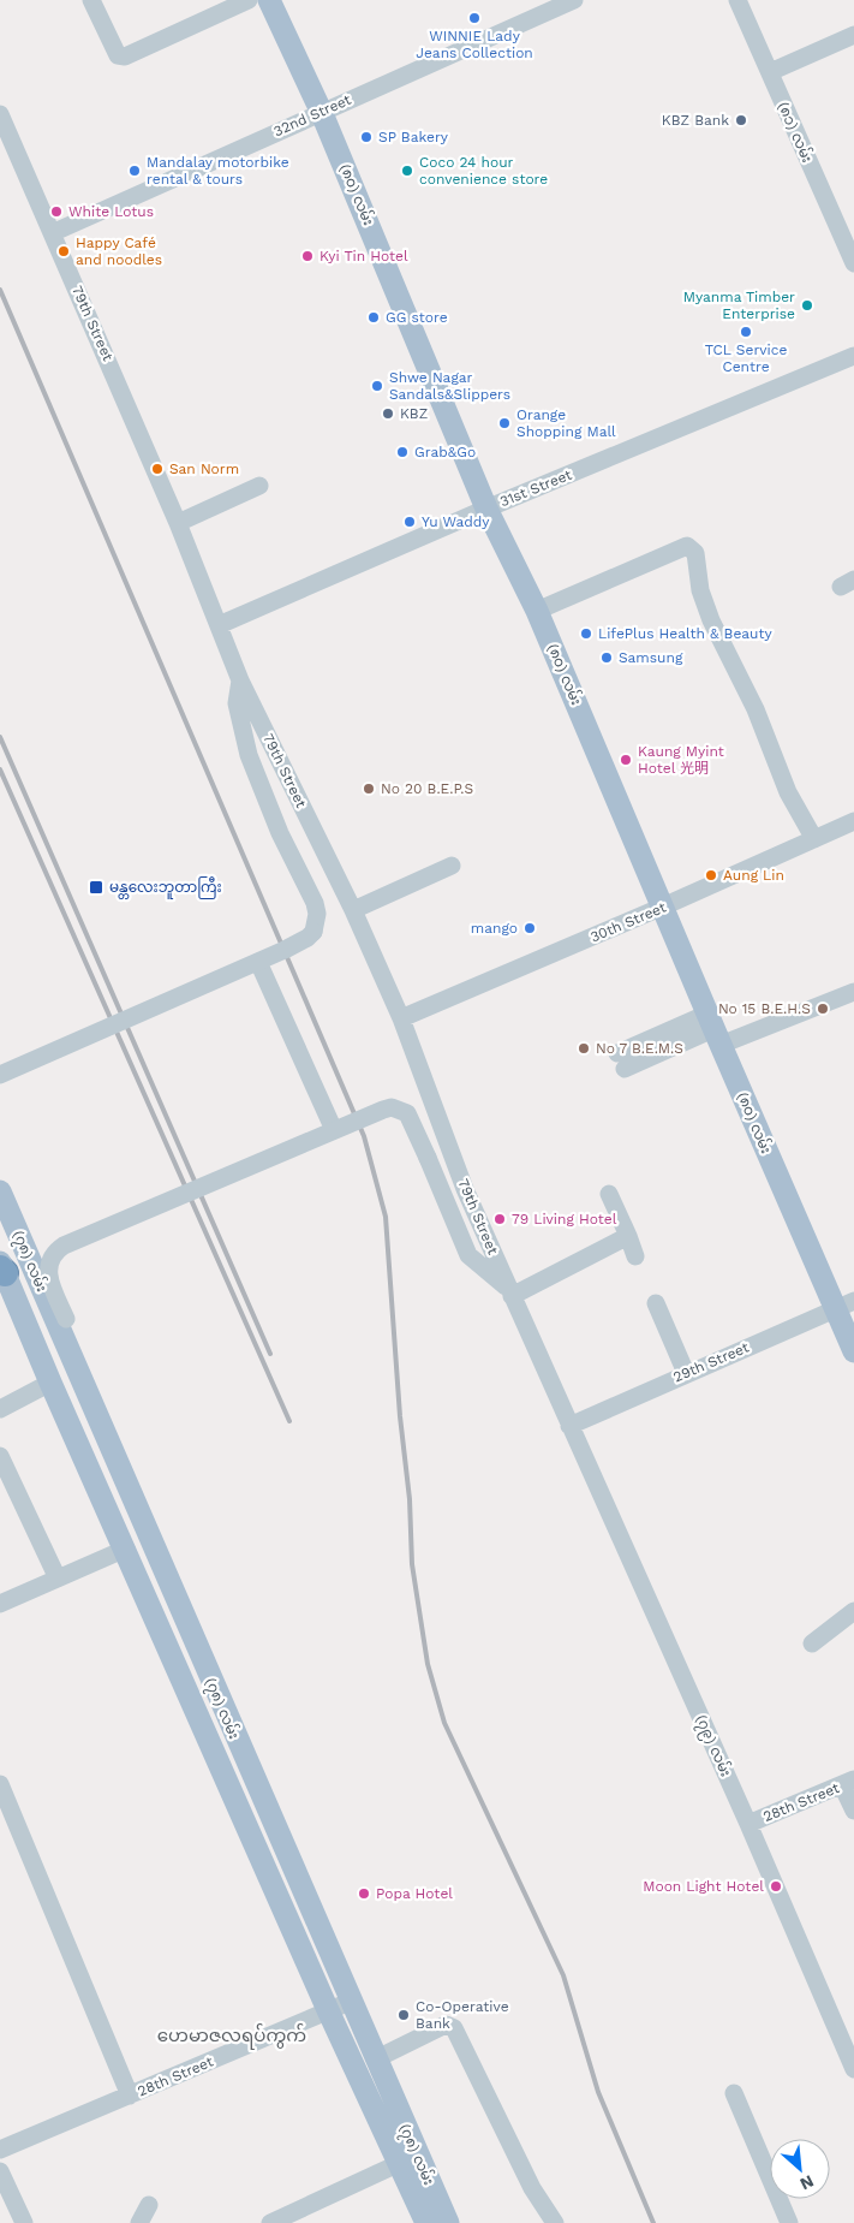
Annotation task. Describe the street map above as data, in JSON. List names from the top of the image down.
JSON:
{
  "streets": {
    "main road": ["(၈၀) လမ်း", "(၇၈) လမ်း"],
    "street": [
      "32nd Street",
      "(၈၁) လမ်း",
      "79th Street",
      "31st Street",
      "30th Street",
      "29th Street",
      "(၇၉) လမ်း",
      "28th Street"
    ]
  },
  "crossings": [
    ["32nd Street", "(၈၀) လမ်း"],
    ["32nd Street", "79th Street"],
    ["(၈၀) လမ်း", "31st Street"],
    ["(၈၀) လမ်း", "30th Street"],
    ["(၈၀) လမ်း", "29th Street"],
    ["79th Street", "31st Street"],
    ["79th Street", "30th Street"],
    ["79th Street", "29th Street"],
    ["79th Street", "(၇၉) လမ်း"],
    ["(၇၈) လမ်း", "28th Street"],
    ["29th Street", "(၇၉) လမ်း"],
    ["(၇၉) လမ်း", "28th Street"]
  ],
  "districts": ["ဟေမာဇလရပ်ကွက်"],
  "places": {
    "other": [
      "WINNIE Lady Jeans Collection",
      "KBZ Bank",
      "SP Bakery",
      "Mandalay motorbike rental & tours",
      "Coco 24 hour convenience store",
      "White Lotus",
      "Happy Café and noodles",
      "Kyi Tin Hotel",
      "Myanma Timber Enterprise",
      "GG store",
      "TCL Service Centre",
      "Shwe Nagar Sandals&Slippers",
      "KBZ",
      "Orange Shopping Mall",
      "Grab&Go",
      "San Norm",
      "Yu Waddy",
      "LifePlus Health & Beauty",
      "Samsung",
      "Kaung Myint Hotel 光明",
      "No 20 B.E.P.S",
      "Aung Lin",
      "mango",
      "No 15 B.E.H.S",
      "No 7 B.E.M.S",
      "79 Living Hotel",
      "Moon Light Hotel",
      "Popa Hotel",
      "Co-Operative Bank"
    ],
    "transit": ["မန္တလေးဘူတာကြီး"]
  },
  "north": "bottom right"
}
